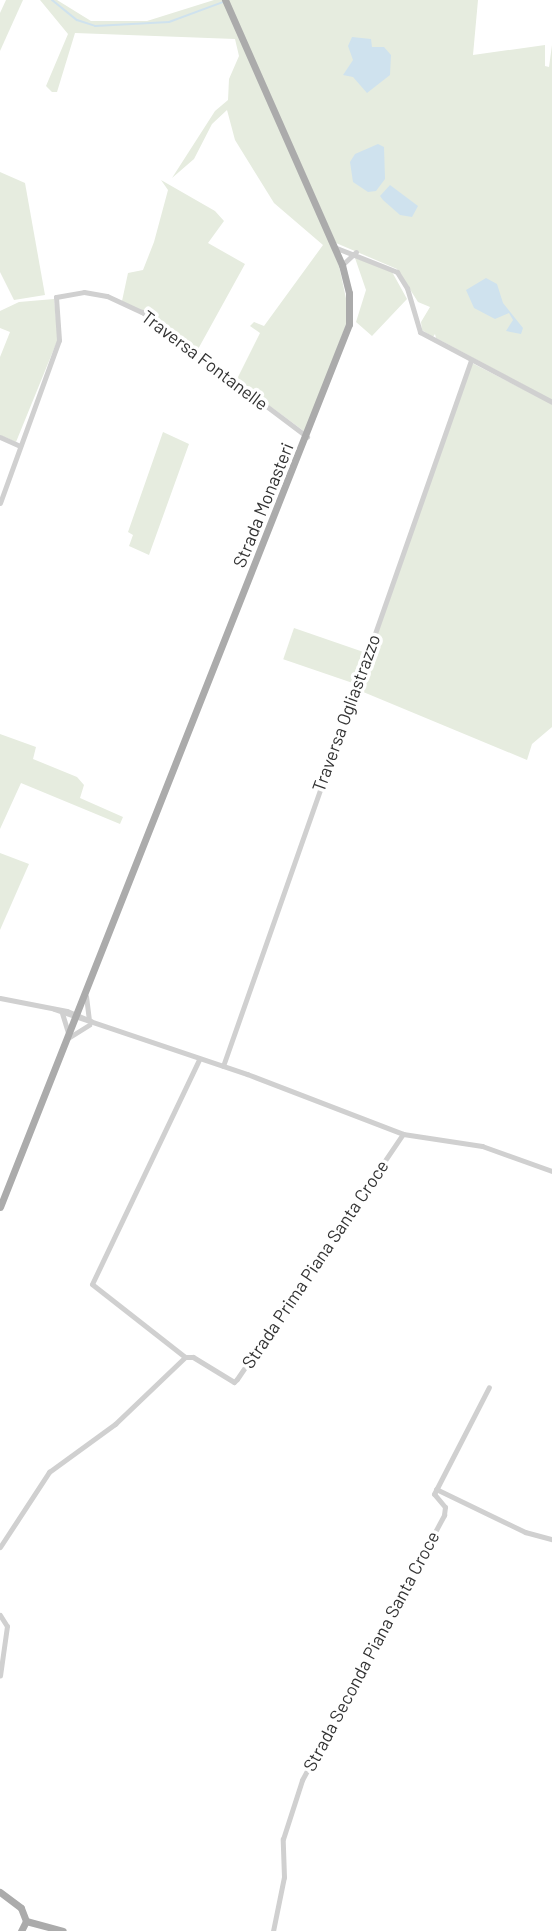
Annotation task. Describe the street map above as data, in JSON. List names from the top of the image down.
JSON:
{
  "streets": {
    "main road": ["Strada Monasteri"],
    "street": [
      "Traversa Fontanelle",
      "Traversa Ogliastrazzo",
      "Strada Prima Piana Santa Croce",
      "Strada Seconda Piana Santa Croce"
    ]
  },
  "crossings": [
    ["Traversa Fontanelle", "Strada Monasteri"]
  ]
}
